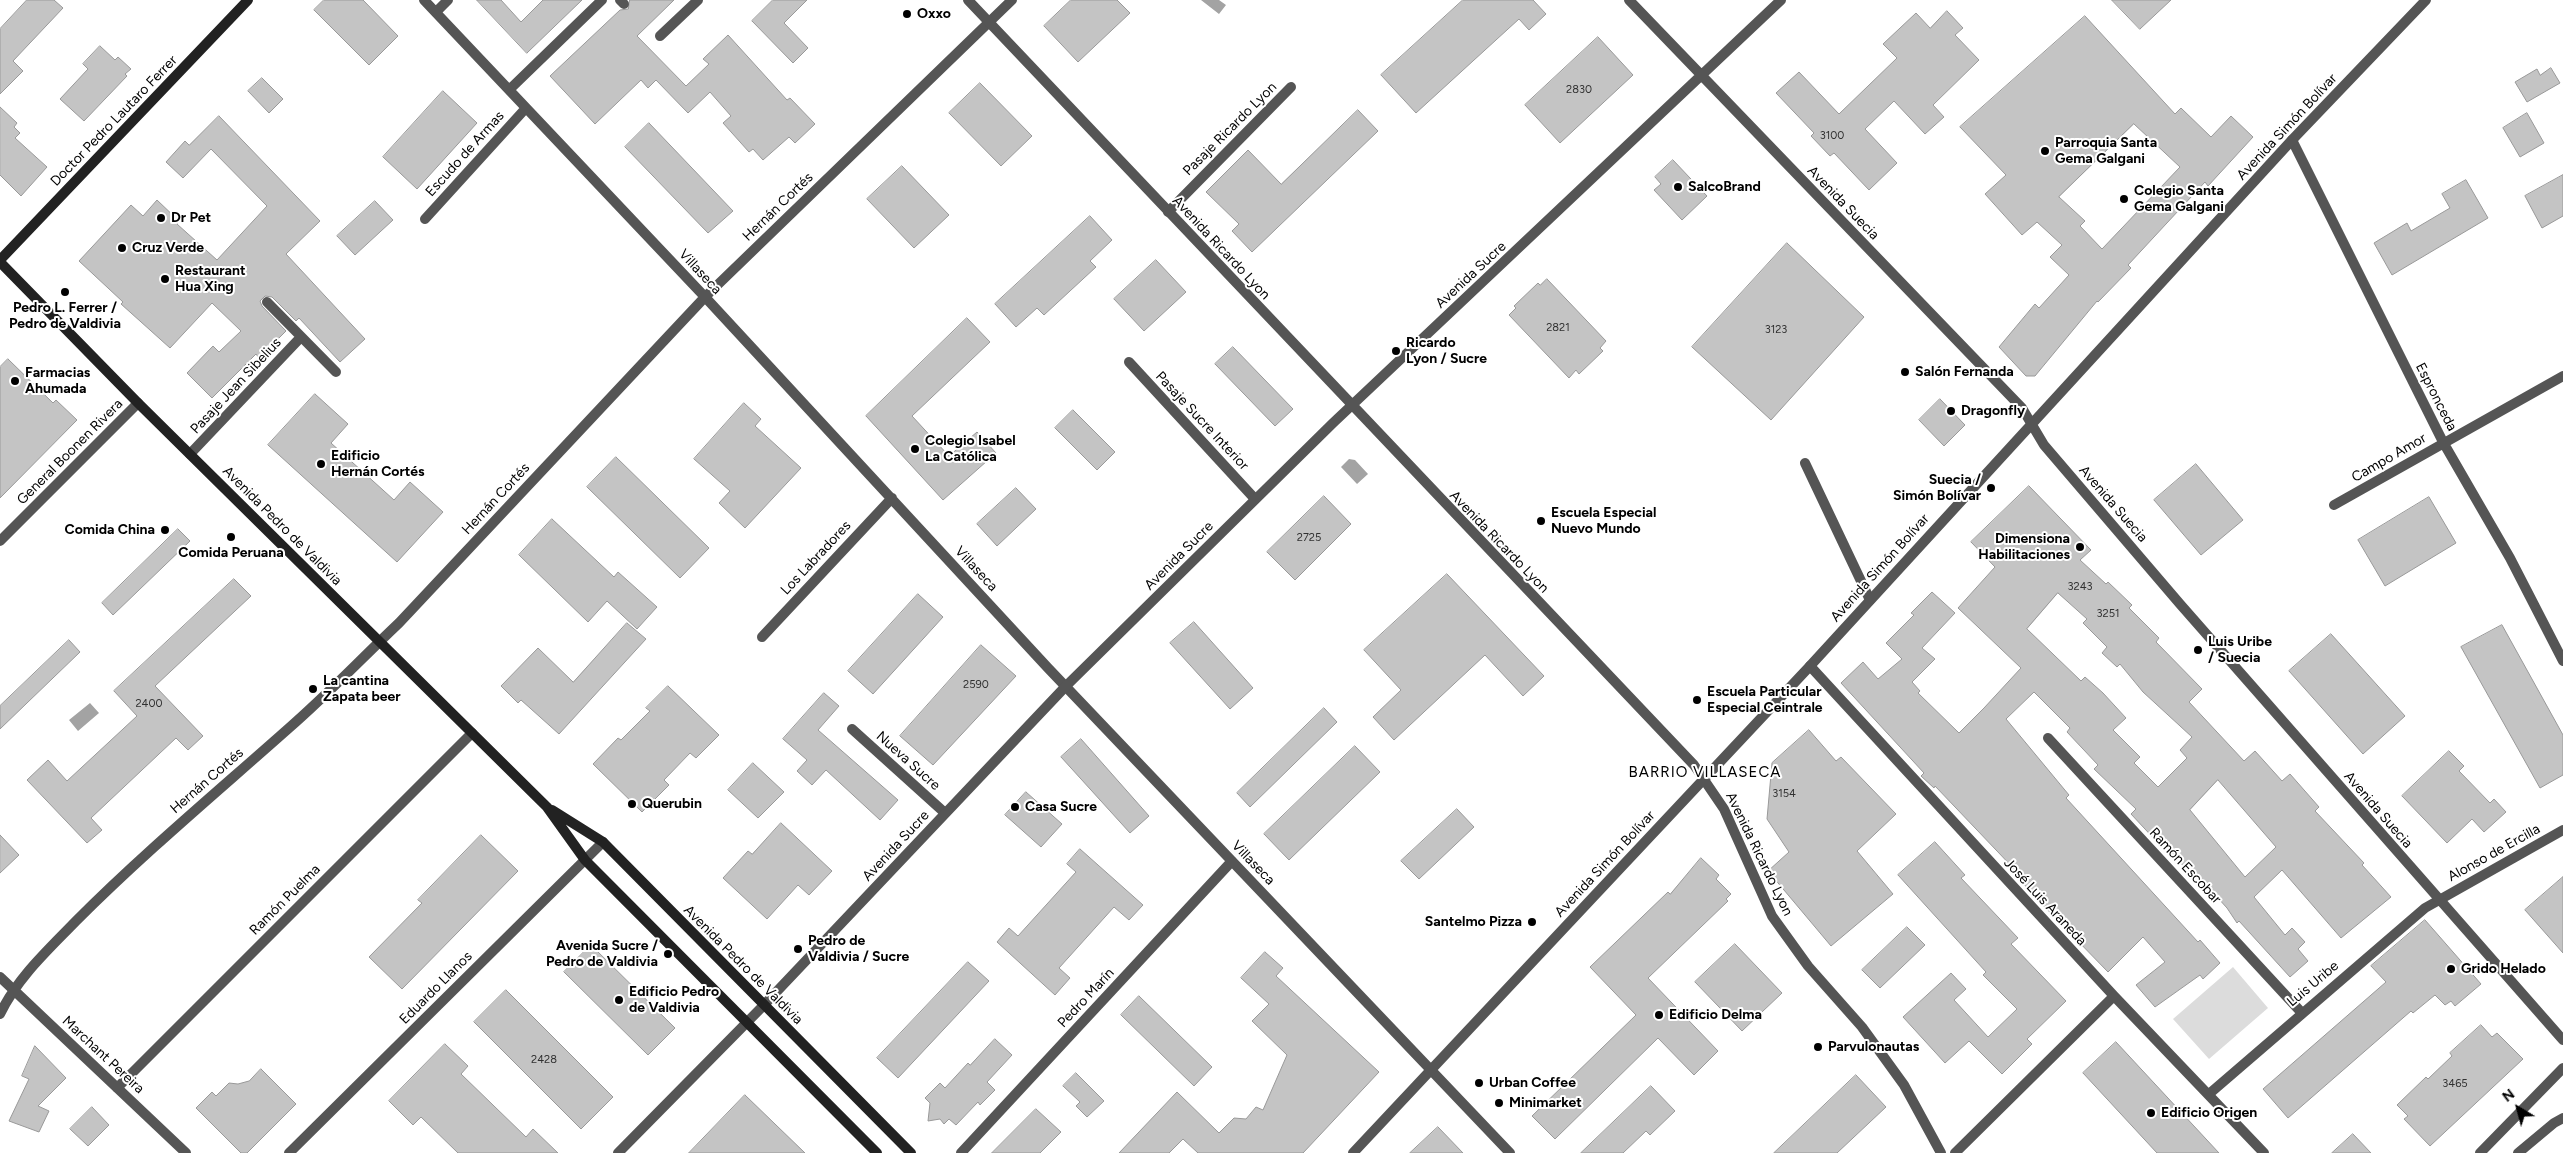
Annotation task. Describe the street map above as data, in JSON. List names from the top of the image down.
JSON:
{
  "streets": {
    "main road": ["Doctor Pedro Lautaro Ferrer", "Avenida Pedro de Valdivia"],
    "street": [
      "Avenida Simón Bolívar",
      "Pasaje Ricardo Lyon",
      "Escudo de Armas",
      "Avenida Suecia",
      "Hernán Cortés",
      "Avenida Ricardo Lyon",
      "Villaseca",
      "Avenida Sucre",
      "Pasaje Jean Sibelius",
      "Espronceda",
      "Pasaje Sucre Interior",
      "General Boonen Rivera",
      "Campo Amor",
      "Los Labradores",
      "Nueva Sucre",
      "Alonso de Ercilla",
      "Ramón Escobar",
      "Ramón Puelma",
      "José Luis Araneda",
      "Luis Uribe",
      "Eduardo Llanos",
      "Pedro Marín",
      "Marchant Pereira"
    ]
  },
  "crossings": [
    ["Doctor Pedro Lautaro Ferrer", "Avenida Pedro de Valdivia"],
    ["Avenida Simón Bolívar", "Avenida Suecia"],
    ["Avenida Simón Bolívar", "Avenida Ricardo Lyon"],
    ["Avenida Simón Bolívar", "Villaseca"],
    ["Avenida Simón Bolívar", "Espronceda"],
    ["Avenida Simón Bolívar", "José Luis Araneda"],
    ["Pasaje Ricardo Lyon", "Avenida Ricardo Lyon"],
    ["Escudo de Armas", "Villaseca"],
    ["Avenida Suecia", "Avenida Sucre"],
    ["Avenida Suecia", "Alonso de Ercilla"],
    ["Avenida Suecia", "Luis Uribe"],
    ["Hernán Cortés", "Avenida Ricardo Lyon"],
    ["Hernán Cortés", "Villaseca"],
    ["Hernán Cortés", "Avenida Pedro de Valdivia"],
    ["Hernán Cortés", "Marchant Pereira"],
    ["Avenida Ricardo Lyon", "Avenida Sucre"],
    ["Villaseca", "Avenida Sucre"],
    ["Villaseca", "Los Labradores"],
    ["Villaseca", "Pedro Marín"],
    ["Avenida Sucre", "Pasaje Sucre Interior"],
    ["Avenida Sucre", "Avenida Pedro de Valdivia"],
    ["Avenida Sucre", "Nueva Sucre"],
    ["Pasaje Jean Sibelius", "Avenida Pedro de Valdivia"],
    ["Espronceda", "Campo Amor"],
    ["General Boonen Rivera", "Avenida Pedro de Valdivia"],
    ["Avenida Pedro de Valdivia", "Ramón Puelma"],
    ["Avenida Pedro de Valdivia", "Eduardo Llanos"],
    ["Alonso de Ercilla", "Luis Uribe"],
    ["Ramón Escobar", "Luis Uribe"],
    ["Ramón Puelma", "Marchant Pereira"],
    ["José Luis Araneda", "Luis Uribe"]
  ],
  "districts": ["BARRIO VILLASECA"],
  "places": [
    "Oxxo",
    "Parroquia Santa Gema Galgani",
    "SalcoBrand",
    "Colegio Santa Gema Galgani",
    "Dr Pet",
    "Cruz Verde",
    "Restaurant Hua Xing",
    "Pedro L. Ferrer / Pedro de Valdivia",
    "Ricardo Lyon / Sucre",
    "Salón Fernanda",
    "Farmacias Ahumada",
    "Dragonfly",
    "Colegio Isabel La Católica",
    "Edificio Hernán Cortés",
    "Suecia / Simón Bolívar",
    "Escuela Especial Nuevo Mundo",
    "Comida China",
    "Comida Peruana",
    "Dimensiona Habilitaciones",
    "Luis Uribe / Suecia",
    "La cantina Zapata beer",
    "Escuela Particular Especial Ceintrale",
    "Querubin",
    "Casa Sucre",
    "Santelmo Pizza",
    "Pedro de Valdivia / Sucre",
    "Avenida Sucre / Pedro de Valdivia",
    "Grido Helado",
    "Edificio Pedro de Valdivia",
    "Edificio Delma",
    "Parvulonautas",
    "Urban Coffee",
    "Minimarket",
    "Edificio Origen"
  ],
  "house_numbers": [
    "2830",
    "3100",
    "2821",
    "3123",
    "2725",
    "3243",
    "3251",
    "2590",
    "2400",
    "3154",
    "2428",
    "3465"
  ],
  "north": "top left"
}
